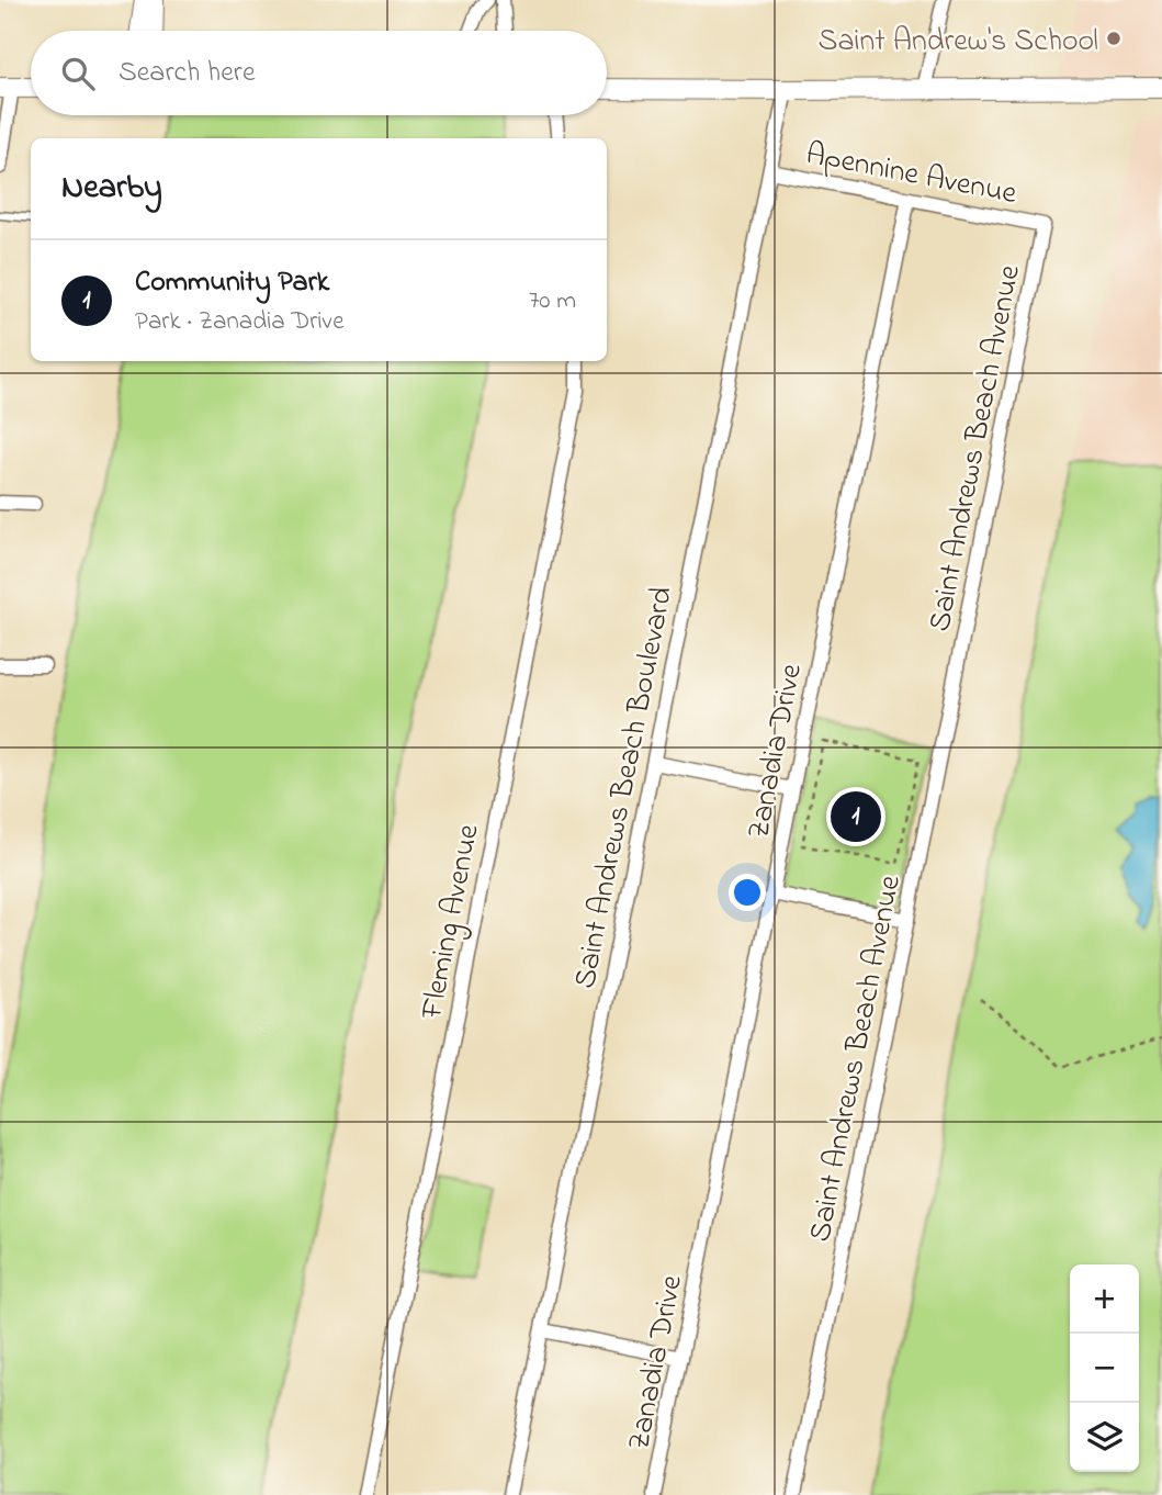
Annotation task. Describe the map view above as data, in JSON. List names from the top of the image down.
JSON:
{
  "streets": {
    "street": [
      "Apennine Avenue",
      "Saint Andrews Beach Avenue",
      "Zanadia Drive",
      "Saint Andrews Beach Boulevard",
      "Fleming Avenue"
    ]
  },
  "crossings": [
    ["Apennine Avenue", "Saint Andrews Beach Avenue"],
    ["Apennine Avenue", "Zanadia Drive"],
    ["Apennine Avenue", "Saint Andrews Beach Boulevard"]
  ],
  "places": ["Saint Andrew's School"],
  "page": {
    "search": "Search here",
    "heading": "Nearby",
    "list": [
      {
        "mark": "1",
        "name": "Community Park",
        "note": "Park · Zanadia Drive",
        "value": "70 m"
      }
    ],
    "pins": "1",
    "map_buttons": ["+", "−"]
  }
}
